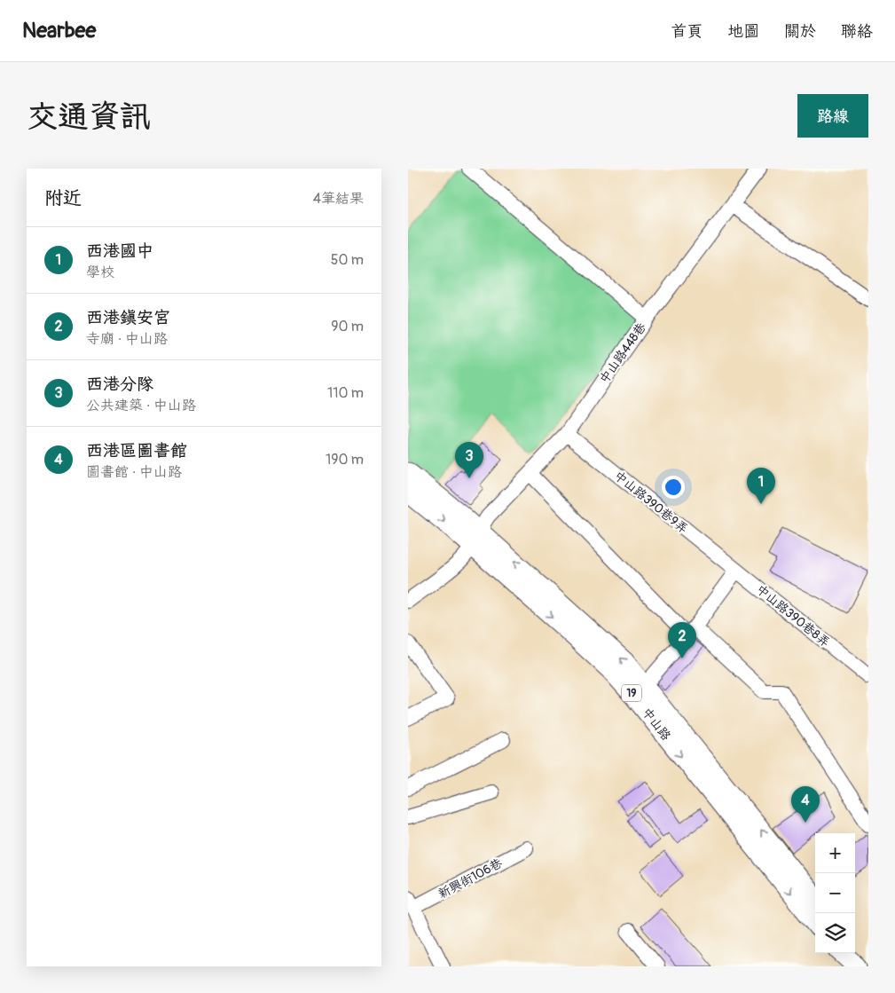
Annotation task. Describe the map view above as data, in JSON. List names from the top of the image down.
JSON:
{
  "streets": {
    "main road": ["19", "中山路"],
    "street": [
      "中山路448巷",
      "中山路390巷9弄",
      "中山路390巷8弄",
      "新興街106巷"
    ]
  },
  "crossings": [
    ["中山路448巷", "中山路390巷9弄"],
    ["中山路448巷", "中山路"],
    ["中山路390巷9弄", "中山路390巷8弄"]
  ],
  "page": {
    "header": "Nearbee",
    "nav": [
      "首頁",
      "地圖",
      "關於",
      "聯絡"
    ],
    "buttons": "路線",
    "title": "交通資訊",
    "heading": ["附近", "4筆結果"],
    "list": [
      {
        "mark": "1",
        "name": "西港國中",
        "note": "學校",
        "value": "50 m"
      },
      {
        "mark": "2",
        "name": "西港鎮安宮",
        "note": "寺廟 · 中山路",
        "value": "90 m"
      },
      {
        "mark": "3",
        "name": "西港分隊",
        "note": "公共建築 · 中山路",
        "value": "110 m"
      },
      {
        "mark": "4",
        "name": "西港區圖書館",
        "note": "圖書館 · 中山路",
        "value": "190 m"
      }
    ],
    "pins": [
      "3",
      "1",
      "2",
      "4"
    ],
    "map_buttons": ["+", "−"]
  }
}
